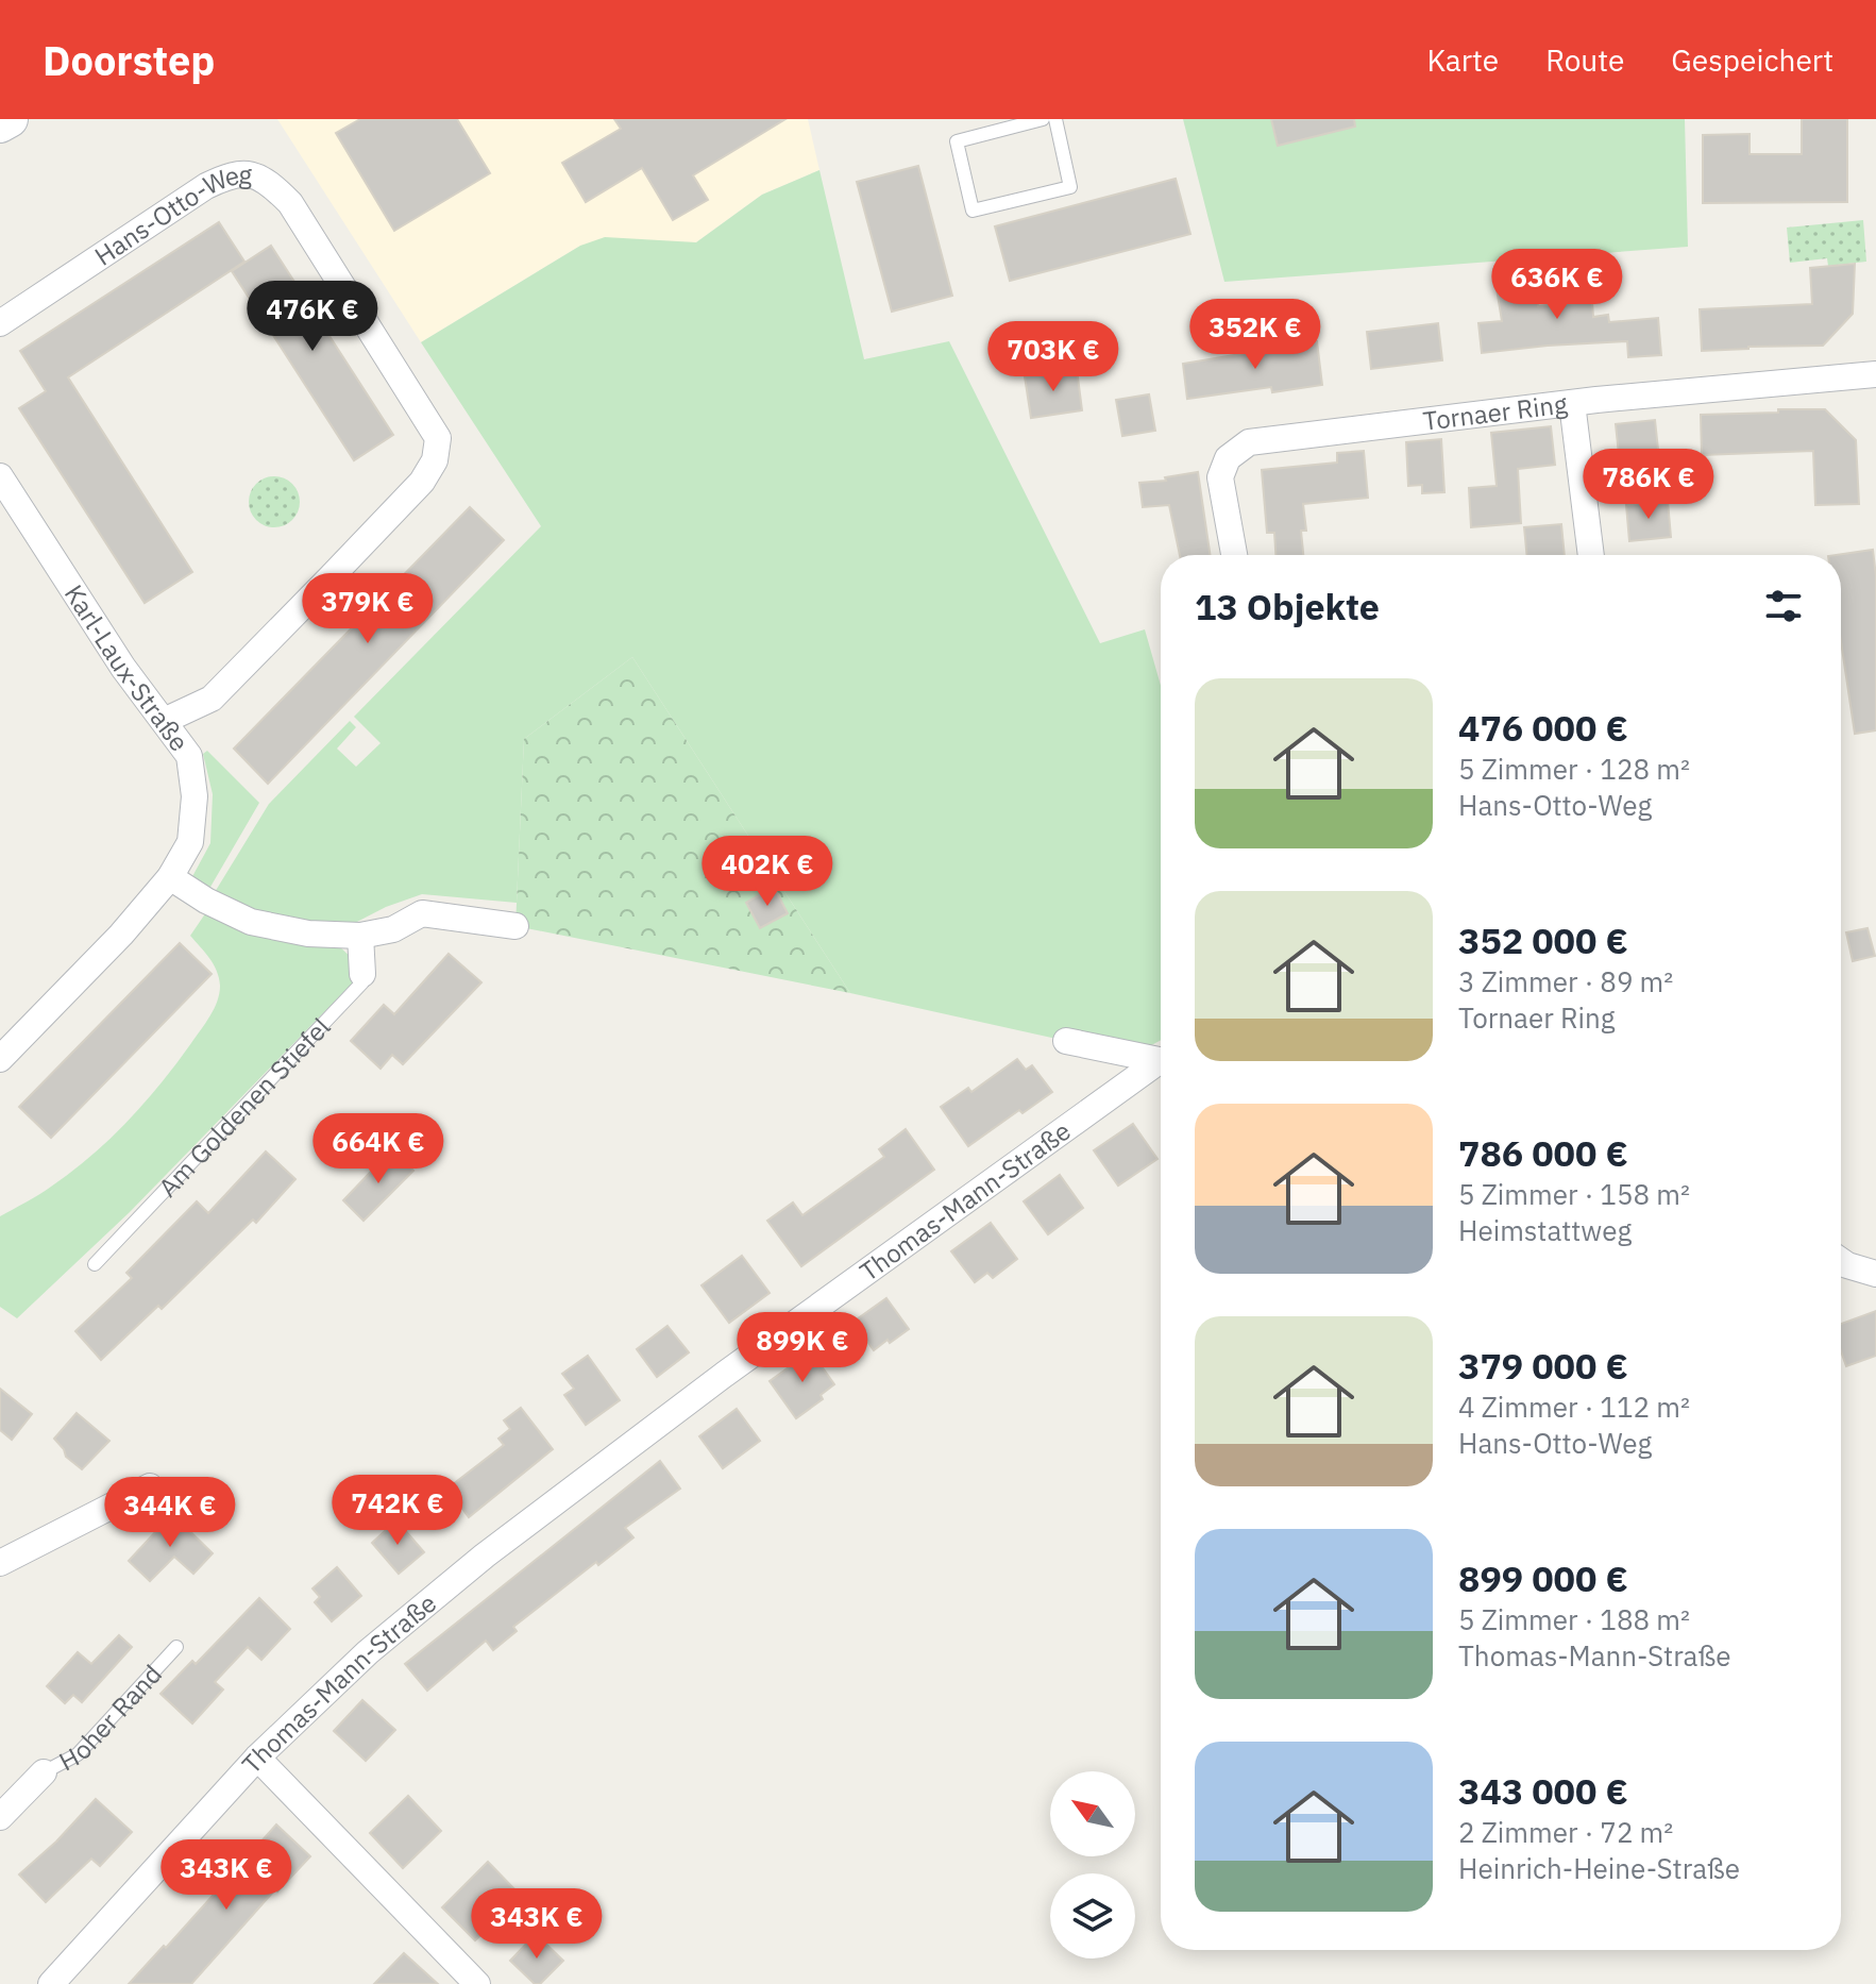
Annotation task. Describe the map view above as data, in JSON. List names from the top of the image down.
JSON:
{
  "streets": {
    "street": [
      "Hans-Otto-Weg",
      "Tornaer Ring",
      "Karl-Laux-Straße",
      "Am Goldenen Stiefel",
      "Thomas-Mann-Straße",
      "Hoher Rand"
    ]
  },
  "crossings": [
    ["Hans-Otto-Weg", "Karl-Laux-Straße"]
  ],
  "north": "top left",
  "page": {
    "header": "Doorstep",
    "nav": ["Karte", "Route", "Gespeichert"],
    "price": [
      "636K €",
      "476K €",
      "352K €",
      "703K €",
      "786K €",
      "379K €",
      "402K €",
      "664K €",
      "899K €",
      "742K €",
      "344K €",
      "343K €",
      "343K €"
    ],
    "heading": "13 Objekte",
    "list": [
      {
        "name": "476 000 €",
        "note": "5 Zimmer · 128 m² · Hans-Otto-Weg"
      },
      {
        "name": "352 000 €",
        "note": "3 Zimmer · 89 m² · Tornaer Ring"
      },
      {
        "name": "786 000 €",
        "note": "5 Zimmer · 158 m² · Heimstattweg"
      },
      {
        "name": "379 000 €",
        "note": "4 Zimmer · 112 m² · Hans-Otto-Weg"
      },
      {
        "name": "899 000 €",
        "note": "5 Zimmer · 188 m² · Thomas-Mann-Straße"
      },
      {
        "name": "343 000 €",
        "note": "2 Zimmer · 72 m² · Heinrich-Heine-Straße"
      }
    ]
  }
}
